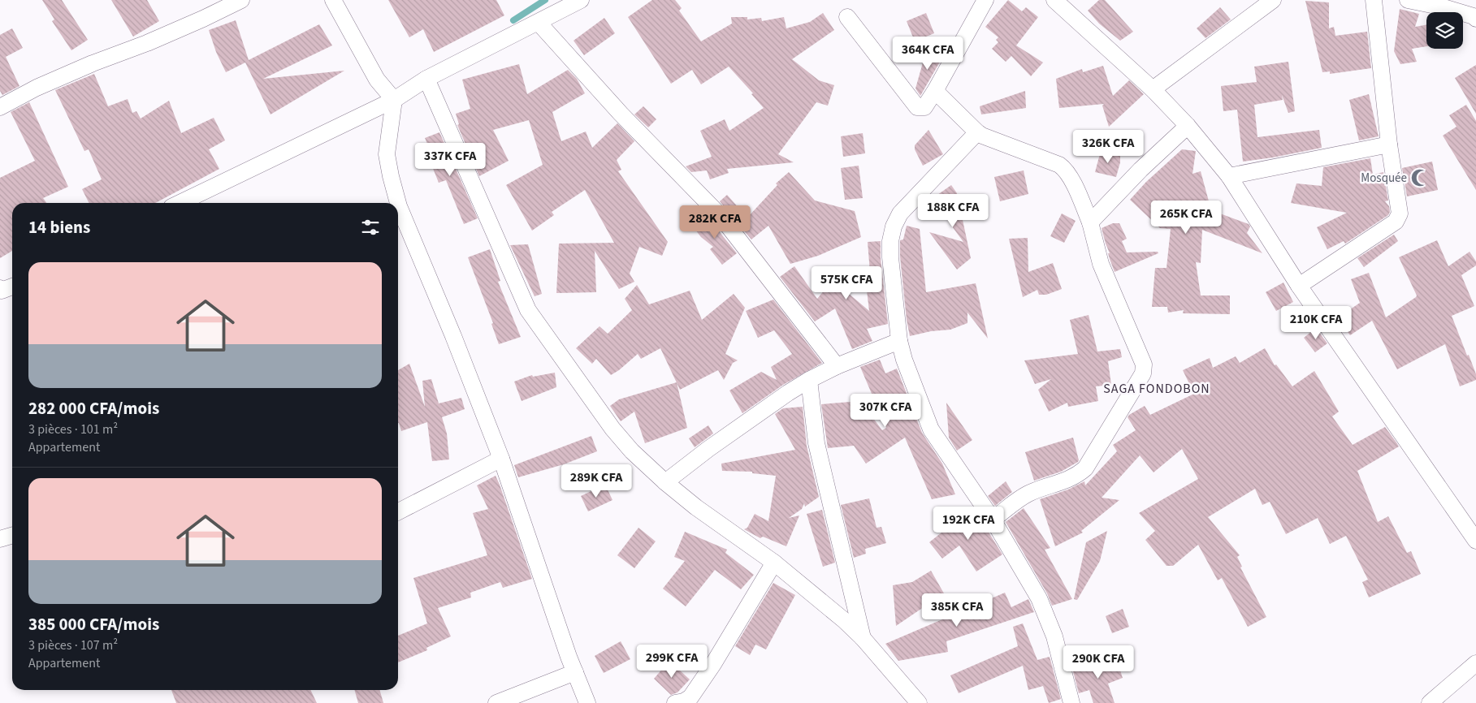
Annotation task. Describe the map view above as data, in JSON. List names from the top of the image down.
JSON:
{
  "districts": ["SAGA FONDOBON"],
  "places": {
    "mosque": ["Mosquée"]
  },
  "page": {
    "price": [
      "364K CFA",
      "326K CFA",
      "337K CFA",
      "188K CFA",
      "265K CFA",
      "282K CFA",
      "575K CFA",
      "210K CFA",
      "307K CFA",
      "289K CFA",
      "192K CFA",
      "385K CFA",
      "299K CFA",
      "290K CFA"
    ],
    "heading": "14 biens",
    "list": [
      {
        "name": "282 000 CFA/mois",
        "note": "3 pièces · 101 m² · Appartement"
      },
      {
        "name": "385 000 CFA/mois",
        "note": "3 pièces · 107 m² · Appartement"
      }
    ]
  }
}
